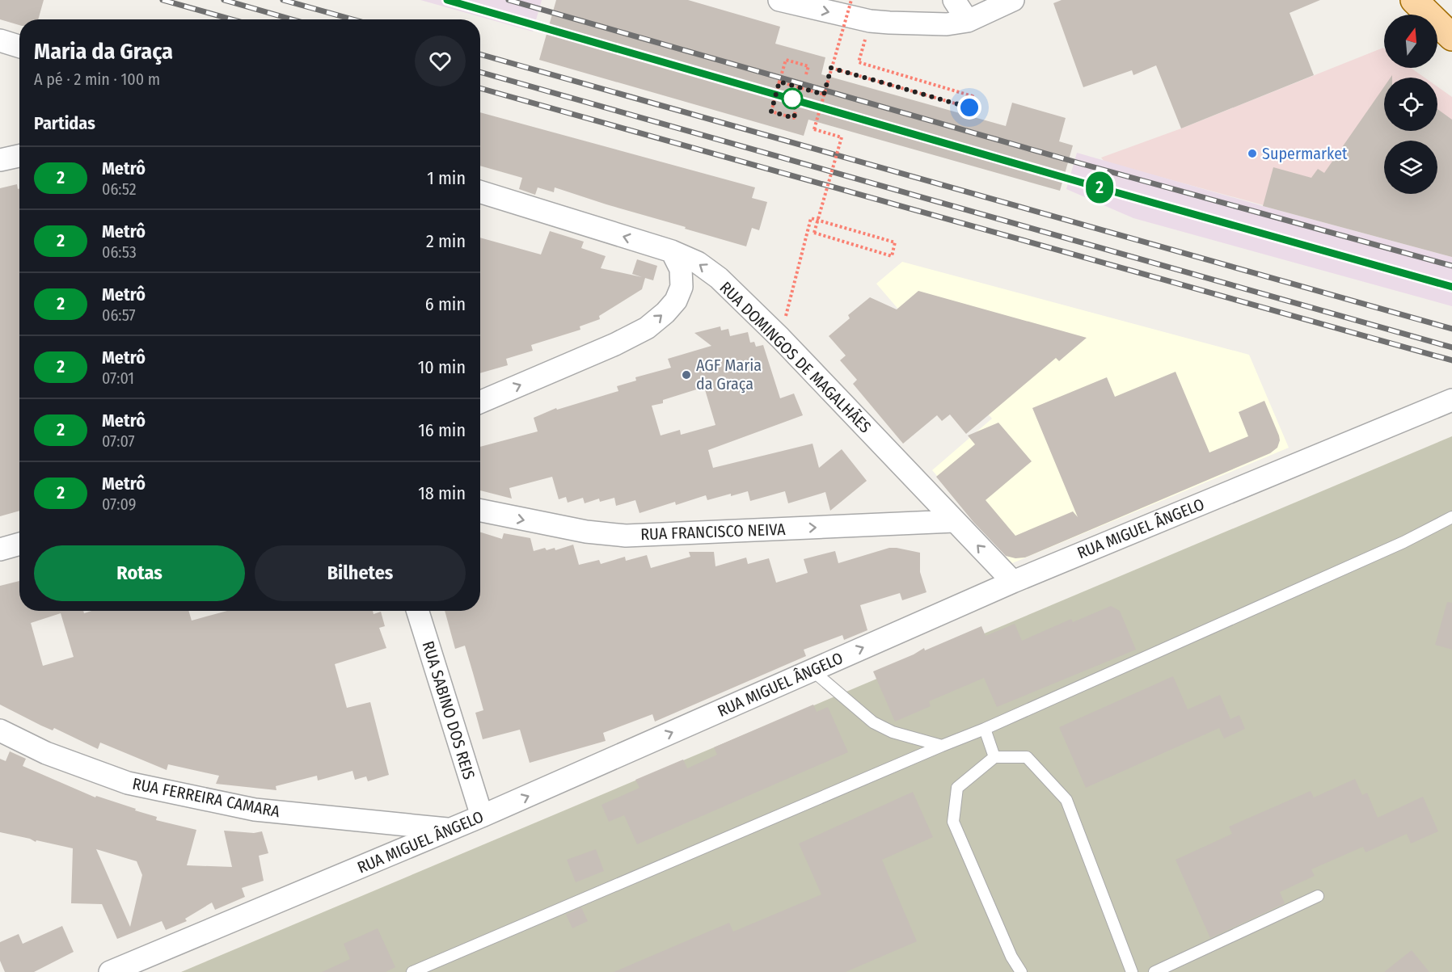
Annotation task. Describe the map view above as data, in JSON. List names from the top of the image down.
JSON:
{
  "streets": {
    "street": [
      "RUA DOMINGOS DE MAGALHÃES",
      "RUA MIGUEL ÂNGELO",
      "RUA FRANCISCO NEIVA",
      "RUA SABINO DOS REIS",
      "RUA FERREIRA CAMARA"
    ]
  },
  "crossings": [
    ["RUA DOMINGOS DE MAGALHÃES", "RUA MIGUEL ÂNGELO"],
    ["RUA DOMINGOS DE MAGALHÃES", "RUA FRANCISCO NEIVA"],
    ["RUA MIGUEL ÂNGELO", "RUA SABINO DOS REIS"],
    ["RUA MIGUEL ÂNGELO", "RUA FERREIRA CAMARA"]
  ],
  "one_way": ["RUA DOMINGOS DE MAGALHÃES", "RUA MIGUEL ÂNGELO", "RUA FRANCISCO NEIVA"],
  "places": ["Supermarket", "AGF Maria da Graça"],
  "lines": ["metro line 2"],
  "north": "top",
  "page": {
    "on_map": "2",
    "heading": [
      ["Maria da Graça", "A pé · 2 min · 100 m"],
      "Partidas"
    ],
    "list": [
      {
        "mark": "2",
        "name": "Metrô",
        "note": "06:52",
        "value": "1 min"
      },
      {
        "mark": "2",
        "name": "Metrô",
        "note": "06:53",
        "value": "2 min"
      },
      {
        "mark": "2",
        "name": "Metrô",
        "note": "06:57",
        "value": "6 min"
      },
      {
        "mark": "2",
        "name": "Metrô",
        "note": "07:01",
        "value": "10 min"
      },
      {
        "mark": "2",
        "name": "Metrô",
        "note": "07:07",
        "value": "16 min"
      },
      {
        "mark": "2",
        "name": "Metrô",
        "note": "07:09",
        "value": "18 min"
      }
    ],
    "buttons": ["Rotas", "Bilhetes"]
  }
}
